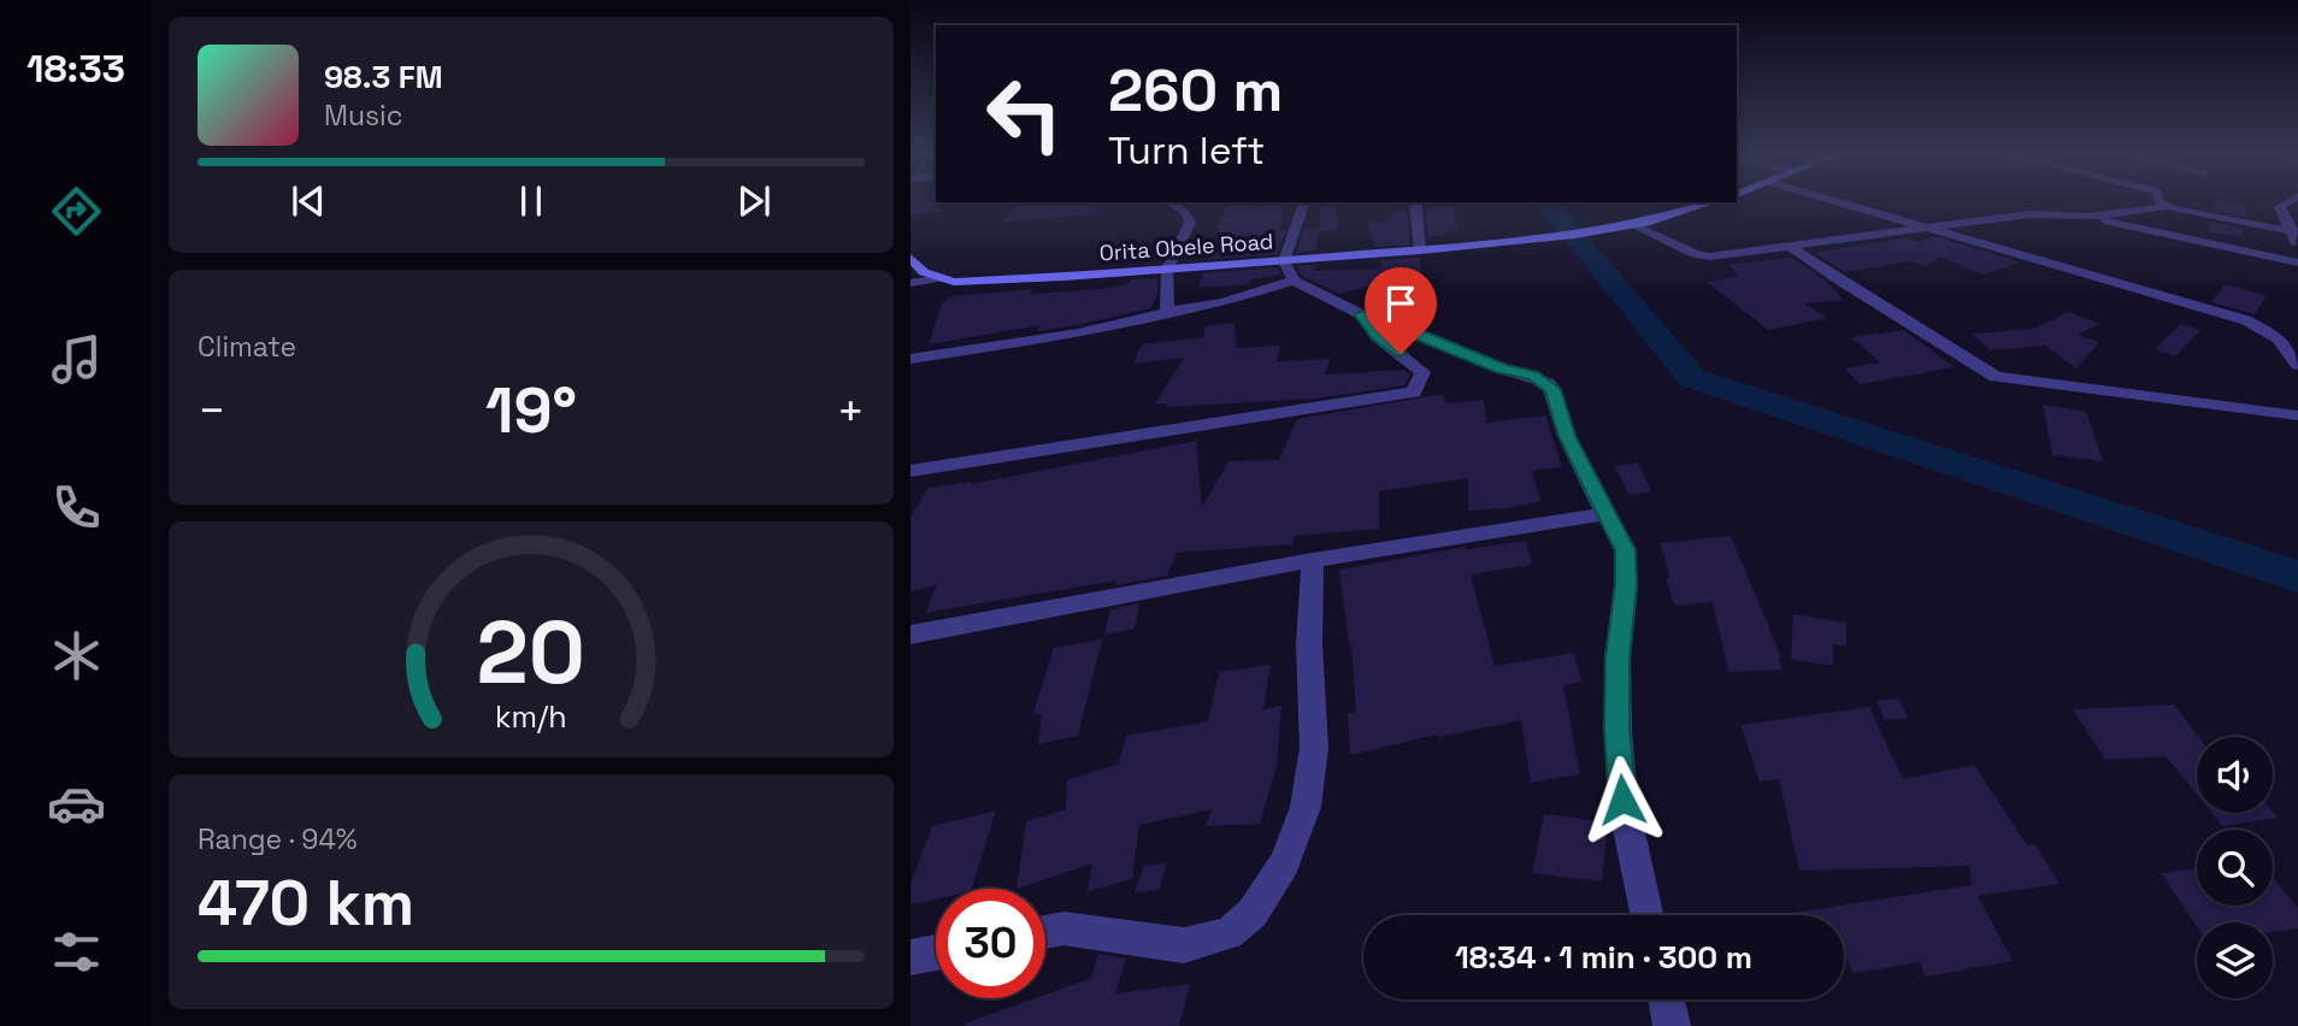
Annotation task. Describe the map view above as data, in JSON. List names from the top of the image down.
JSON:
{
  "streets": {
    "main road": ["Orita Obele Road"]
  },
  "page": {
    "tabs": "18:33",
    "turn": ["260 m", "Turn left"],
    "song": ["98.3 FM", "Music"],
    "tile": [
      "Climate",
      ["Range · 94%", "470 km"]
    ],
    "heat": ["−", "19°", "+"],
    "limit": "30",
    "trip": "18:34 · 1 min · 300 m",
    "gauge": ["20", "km/h"]
  }
}
